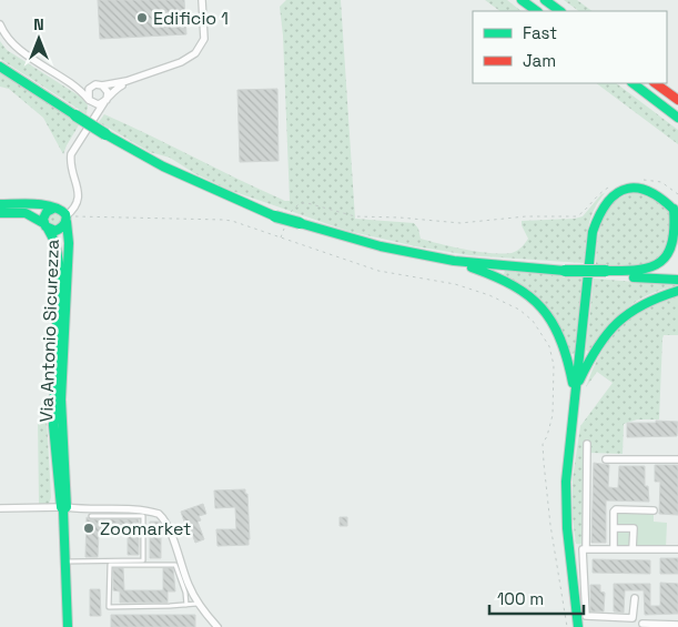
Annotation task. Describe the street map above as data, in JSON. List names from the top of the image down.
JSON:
{
  "streets": {
    "main road": ["Via Antonio Sicurezza"]
  },
  "places": ["Edificio 1", "Zoomarket"],
  "legend": ["Fast", "Jam"],
  "scale_bar": "100 m",
  "north": "top"
}
